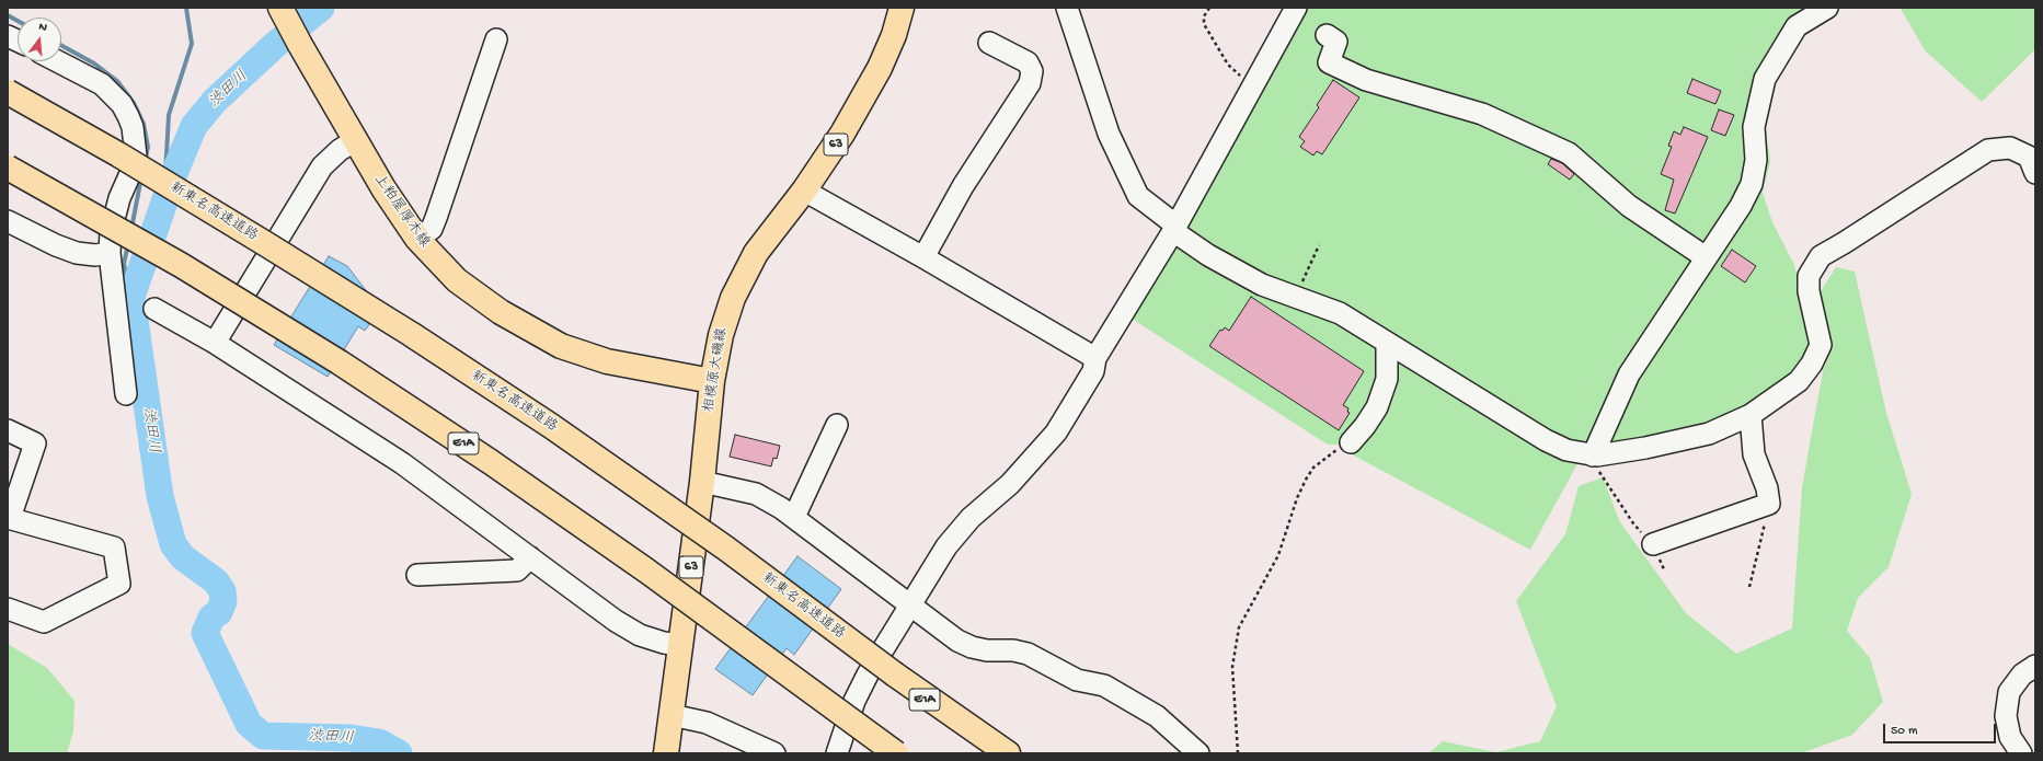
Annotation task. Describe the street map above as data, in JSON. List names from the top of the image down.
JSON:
{
  "streets": {
    "main road": [
      "63",
      "上粕屋厚木線",
      "新東名高速道路",
      "相模原大磯線",
      "E1A"
    ]
  },
  "crossings": [
    ["上粕屋厚木線", "相模原大磯線"],
    ["新東名高速道路", "E1A"]
  ],
  "water": ["渋田川"],
  "scale_bar": "50 m",
  "north": "top"
}
